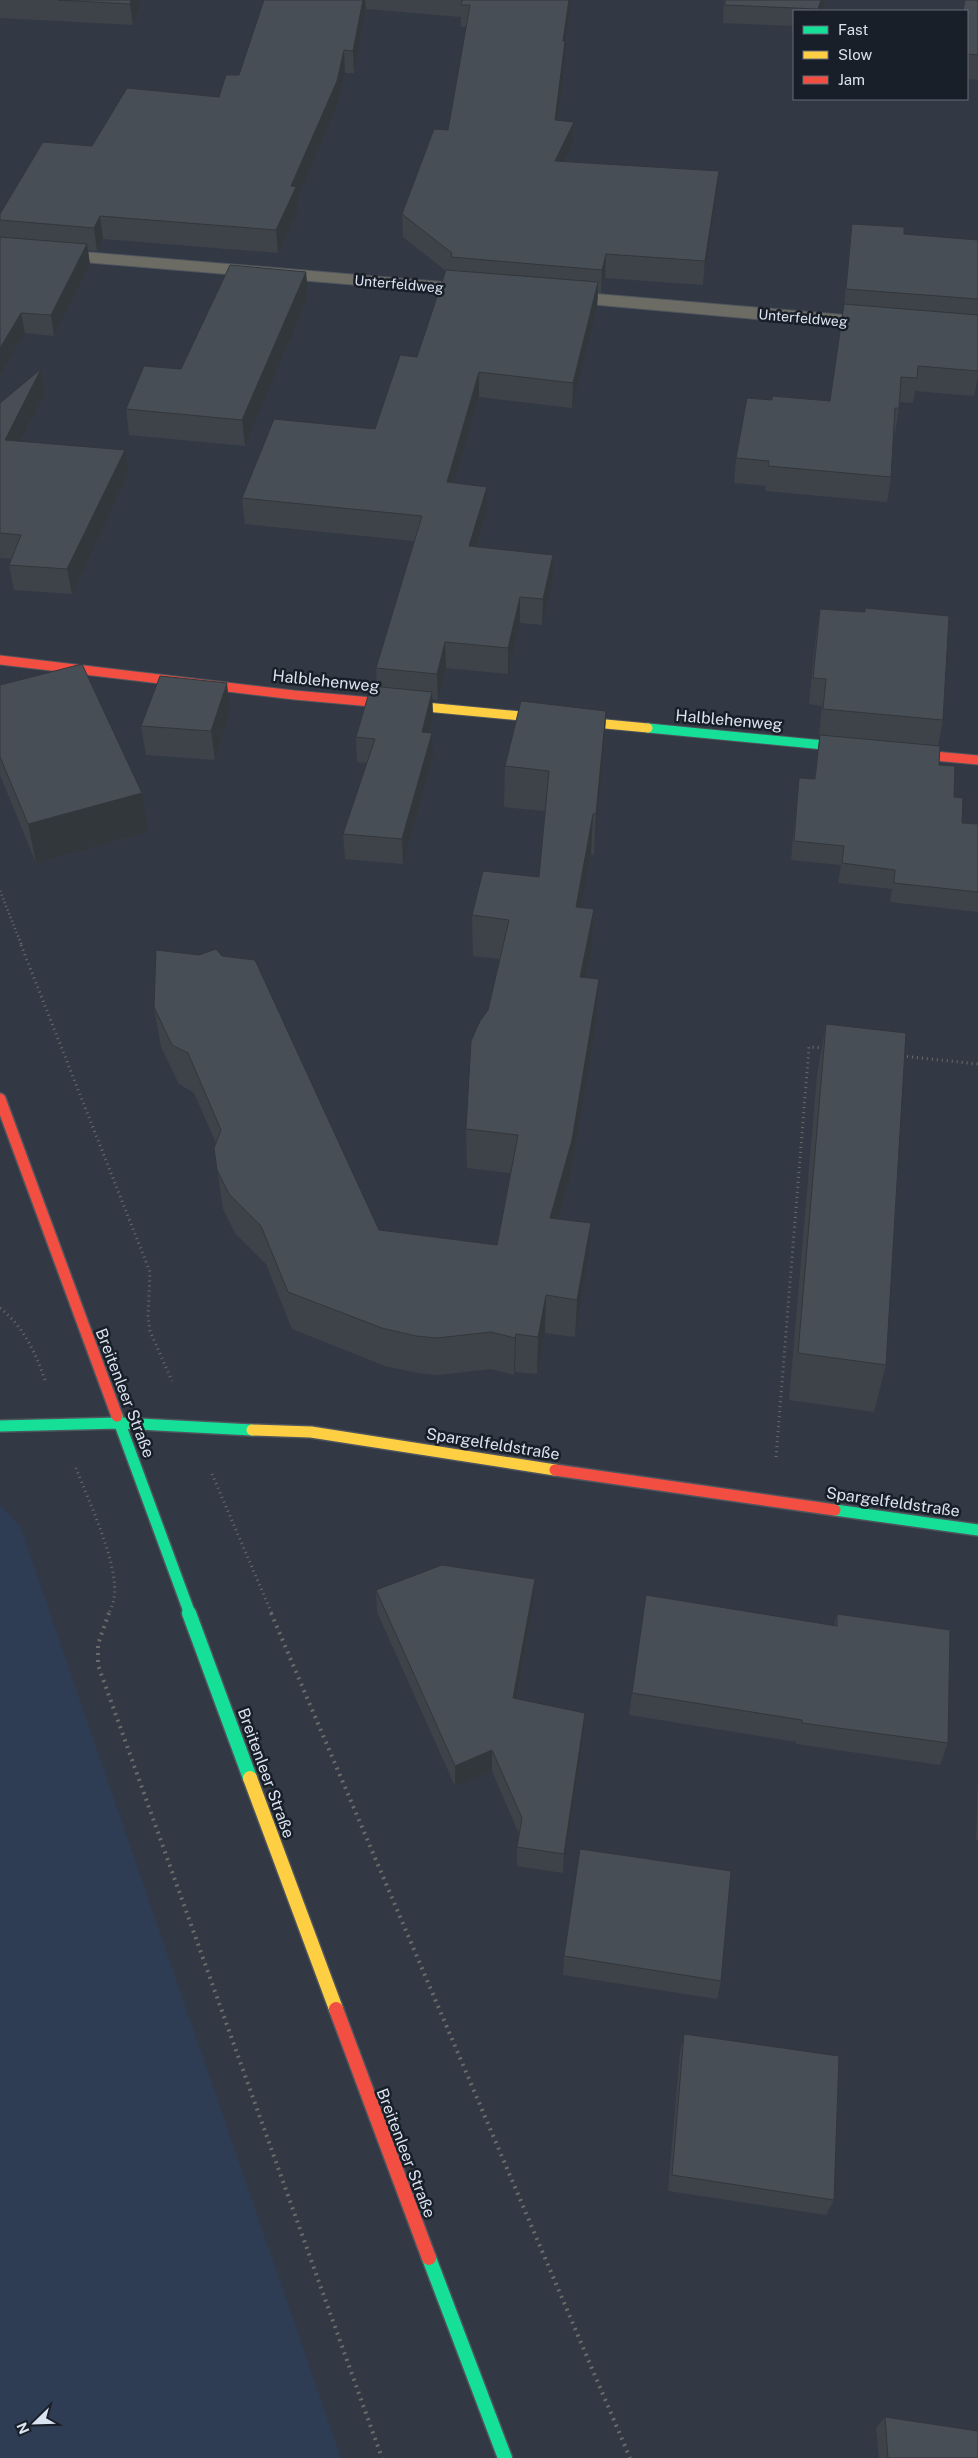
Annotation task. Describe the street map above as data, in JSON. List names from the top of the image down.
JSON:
{
  "streets": {
    "street": [
      "Unterfeldweg",
      "Halblehenweg",
      "Breitenleer Straße",
      "Spargelfeldstraße"
    ]
  },
  "crossings": [
    ["Breitenleer Straße", "Spargelfeldstraße"]
  ],
  "legend": ["Fast", "Slow", "Jam"],
  "north": "bottom left"
}
